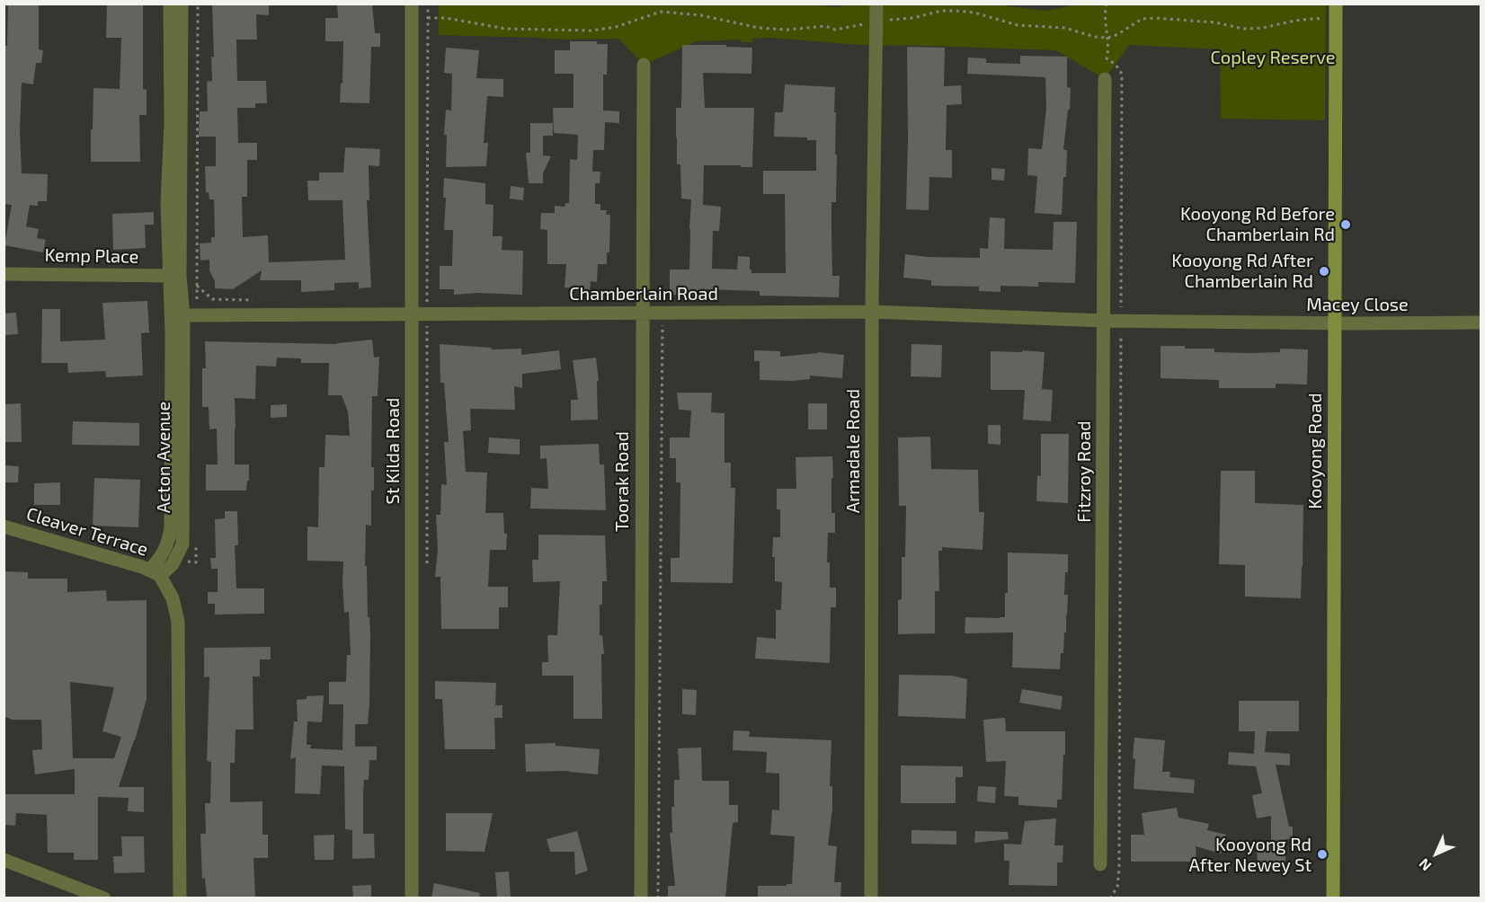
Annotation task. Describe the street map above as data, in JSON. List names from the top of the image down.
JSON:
{
  "streets": {
    "street": [
      "Kemp Place",
      "Chamberlain Road",
      "Macey Close",
      "St Kilda Road",
      "Armadale Road",
      "Kooyong Road",
      "Acton Avenue",
      "Fitzroy Road",
      "Toorak Road",
      "Cleaver Terrace"
    ]
  },
  "crossings": [
    ["Kemp Place", "Acton Avenue"],
    ["Chamberlain Road", "Macey Close"],
    ["Chamberlain Road", "St Kilda Road"],
    ["Chamberlain Road", "Armadale Road"],
    ["Chamberlain Road", "Acton Avenue"],
    ["Chamberlain Road", "Fitzroy Road"],
    ["Chamberlain Road", "Toorak Road"],
    ["Macey Close", "Kooyong Road"],
    ["Macey Close", "Fitzroy Road"],
    ["Acton Avenue", "Cleaver Terrace"]
  ],
  "parks": ["Copley Reserve"],
  "places": ["Kooyong Rd Before Chamberlain Rd", "Kooyong Rd After Chamberlain Rd", "Kooyong Rd After Newey St"],
  "north": "bottom left"
}
